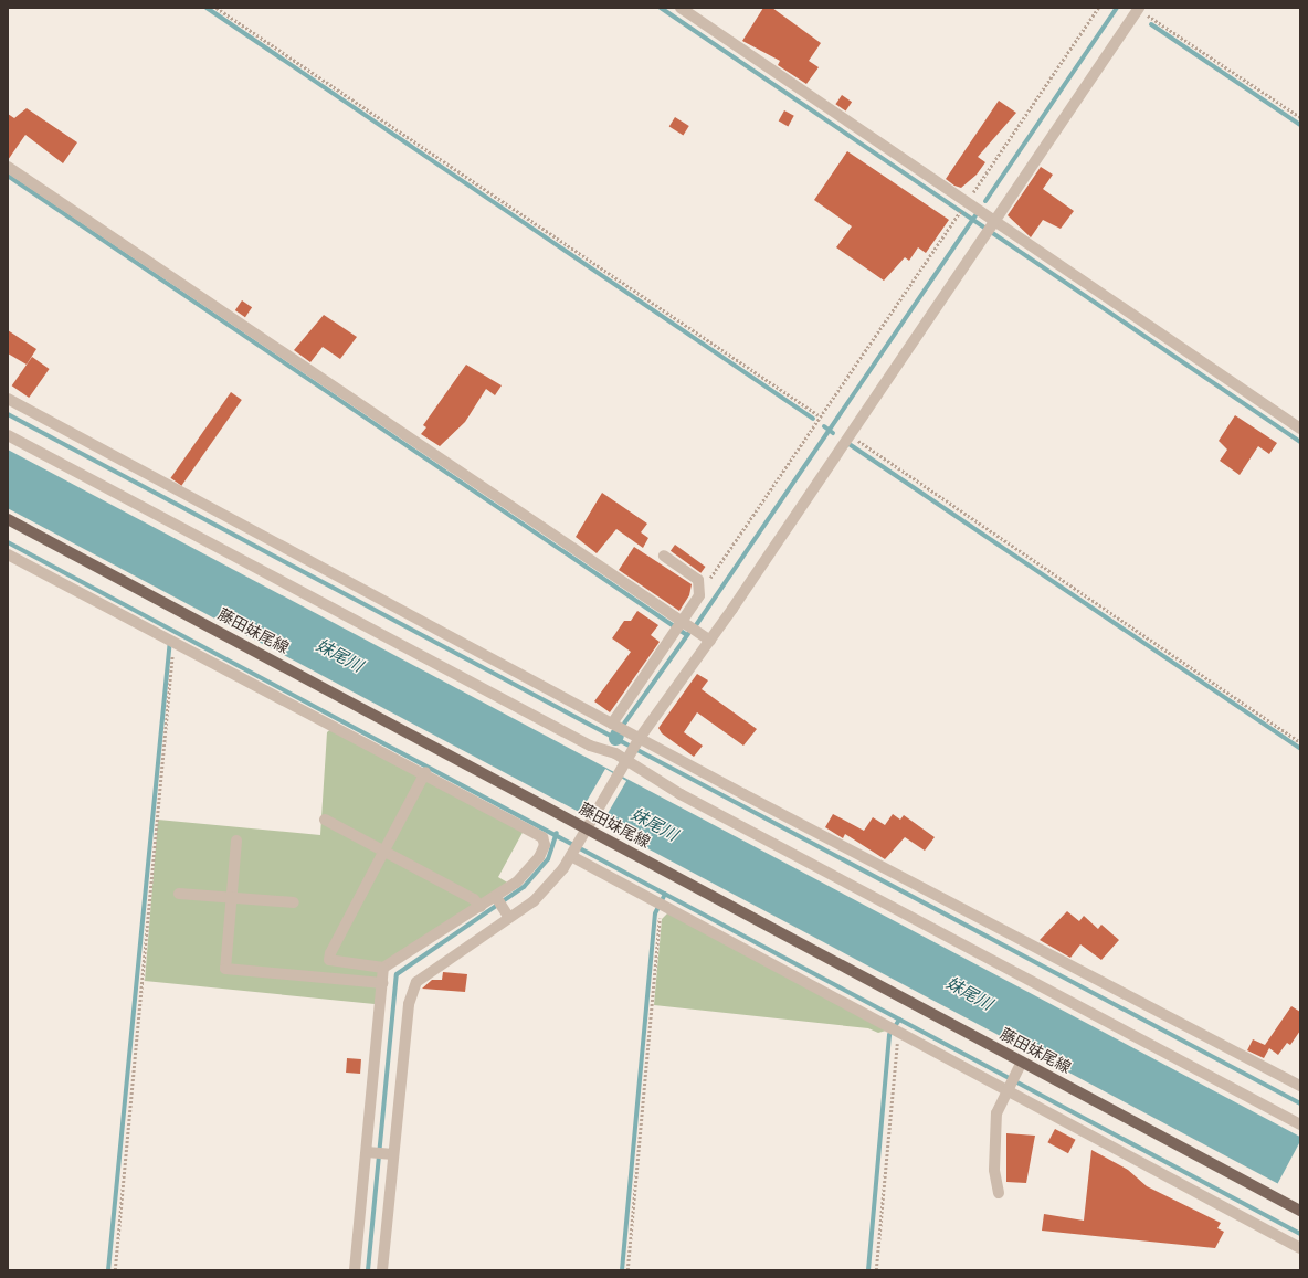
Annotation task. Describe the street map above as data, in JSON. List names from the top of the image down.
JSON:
{
  "streets": {
    "main road": ["藤田妹尾線"]
  },
  "water": ["妹尾川"]
}
